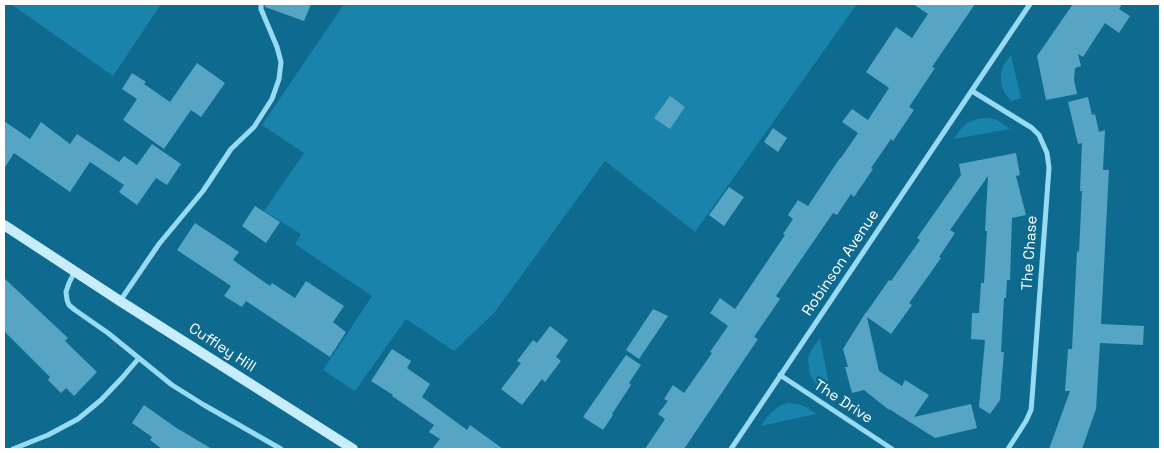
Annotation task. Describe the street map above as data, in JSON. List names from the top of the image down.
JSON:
{
  "streets": {
    "main road": ["Cuffley Hill"],
    "street": ["The Chase", "Robinson Avenue", "The Drive"]
  },
  "crossings": [
    ["The Chase", "Robinson Avenue"],
    ["Robinson Avenue", "The Drive"]
  ]
}
